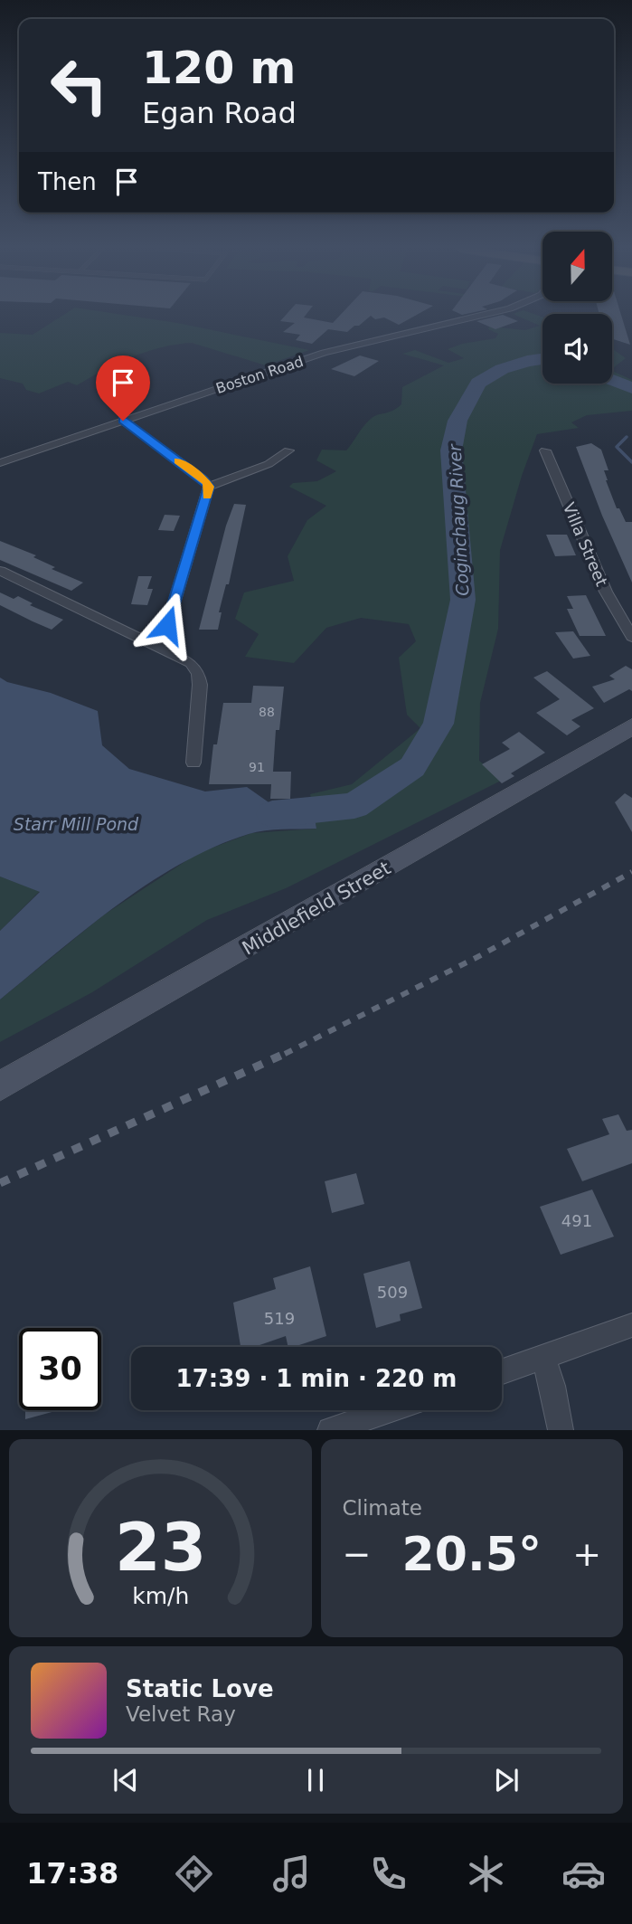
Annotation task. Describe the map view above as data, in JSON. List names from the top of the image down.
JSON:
{
  "streets": {
    "main road": ["Middlefield Street"],
    "street": ["Boston Road", "Villa Street"]
  },
  "water": ["Coginchaug River", "Starr Mill Pond"],
  "house_numbers": [
    "88",
    "91",
    "491",
    "509",
    "519"
  ],
  "north": "top",
  "page": {
    "turn": ["120 m", "Egan Road"],
    "then": "Then",
    "limit": "30",
    "trip": "17:39 · 1 min · 220 m",
    "tile": "Climate",
    "heat": ["−", "20.5°", "+"],
    "song": ["Static Love", "Velvet Ray"],
    "tabs": "17:38",
    "gauge": ["23", "km/h"]
  }
}
